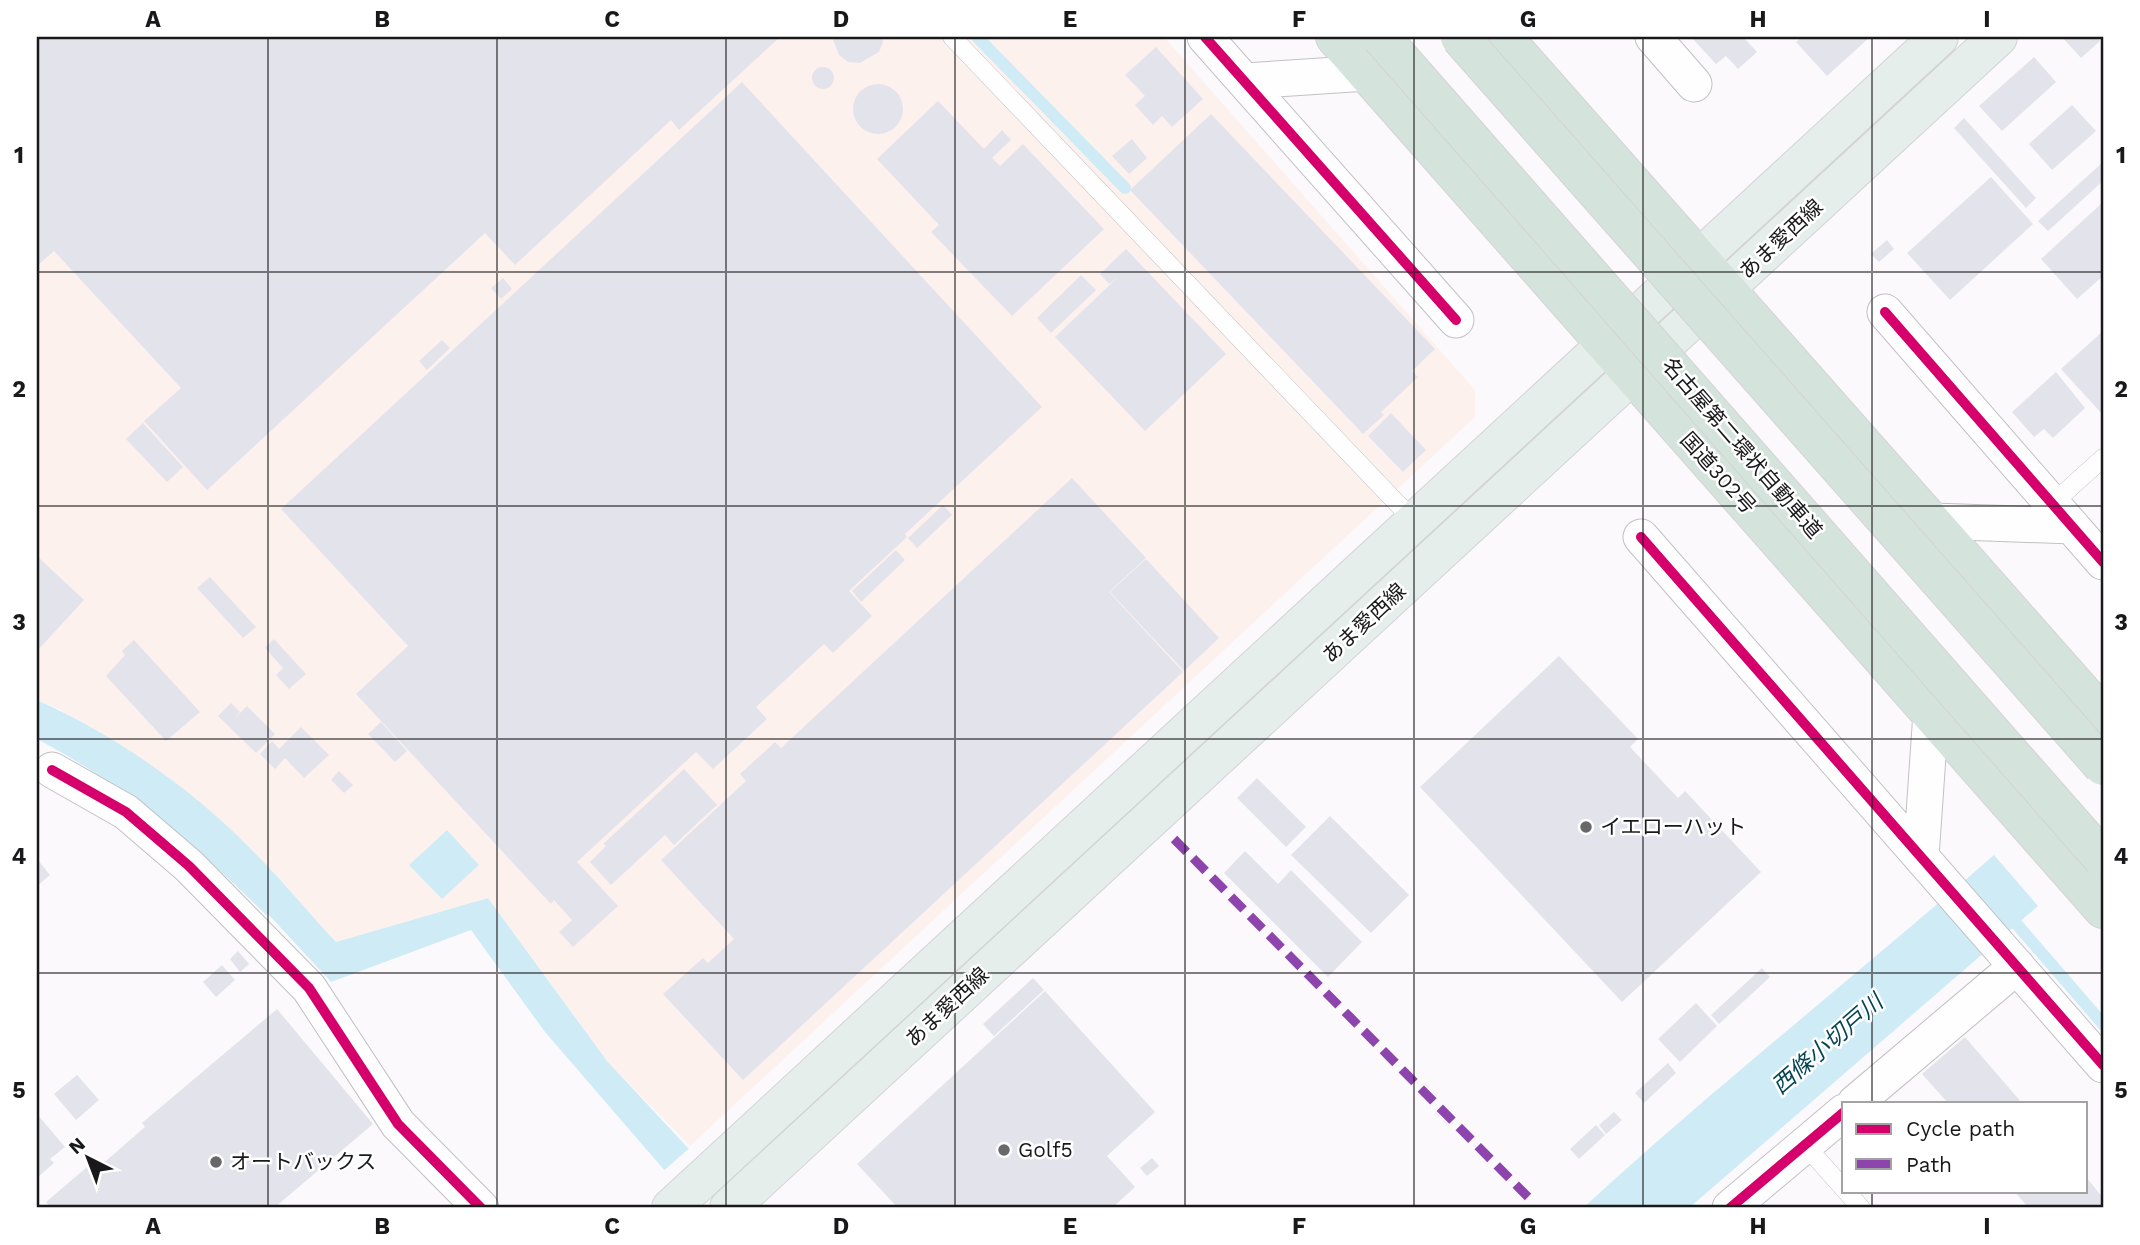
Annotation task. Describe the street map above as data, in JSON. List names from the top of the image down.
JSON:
{
  "streets": {
    "highway": ["名古屋第二環状自動車道", "国道302号"],
    "main road": ["あま愛西線"]
  },
  "crossings": [
    ["あま愛西線", "国道302号"]
  ],
  "water": ["西條小切戸川"],
  "places": ["イエローハット", "Golf5", "オートバックス"],
  "legend": ["Cycle path", "Path"],
  "north": "top left",
  "grid": {
    "columns": [
      "A",
      "B",
      "C",
      "D",
      "E",
      "F",
      "G",
      "H",
      "I"
    ],
    "rows": [
      "1",
      "2",
      "3",
      "4",
      "5"
    ]
  }
}
